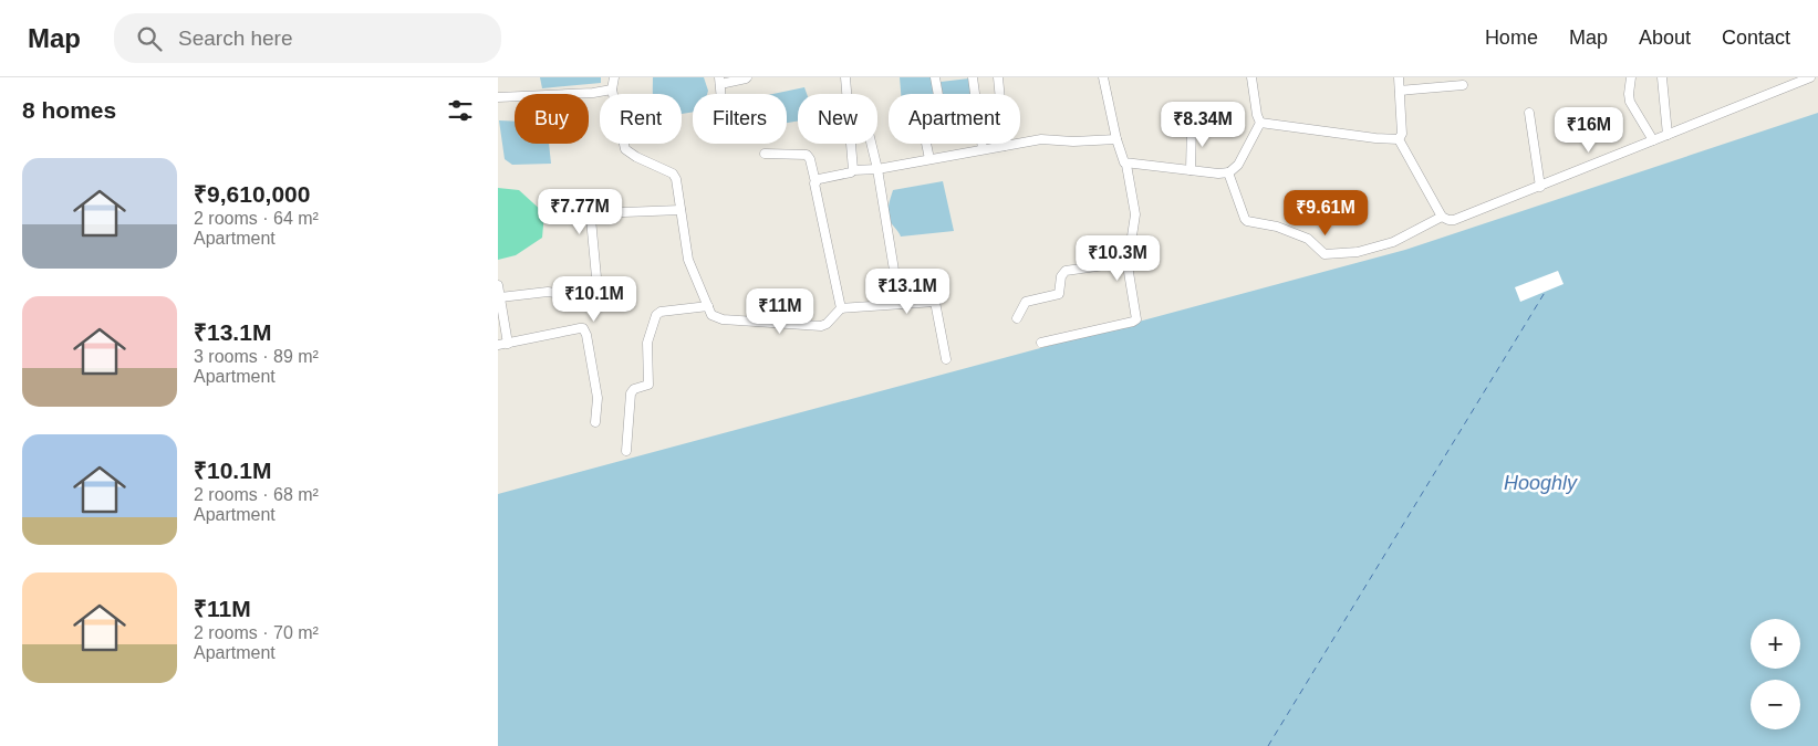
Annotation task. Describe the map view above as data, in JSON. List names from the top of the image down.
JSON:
{
  "water": ["Hooghly"],
  "page": {
    "header": "Map",
    "search": "Search here",
    "nav": [
      "Home",
      "Map",
      "About",
      "Contact"
    ],
    "heading": "8 homes",
    "chip": [
      "Buy",
      "Rent",
      "Filters",
      "New",
      "Apartment"
    ],
    "price": [
      "₹8.34M",
      "₹16M",
      "₹7.77M",
      "₹9.61M",
      "₹10.3M",
      "₹13.1M",
      "₹10.1M",
      "₹11M"
    ],
    "list": [
      {
        "name": "₹9,610,000",
        "note": "2 rooms · 64 m² · Apartment"
      },
      {
        "name": "₹13.1M",
        "note": "3 rooms · 89 m² · Apartment"
      },
      {
        "name": "₹10.1M",
        "note": "2 rooms · 68 m² · Apartment"
      },
      {
        "name": "₹11M",
        "note": "2 rooms · 70 m² · Apartment"
      }
    ],
    "map_buttons": ["+", "−"]
  }
}
